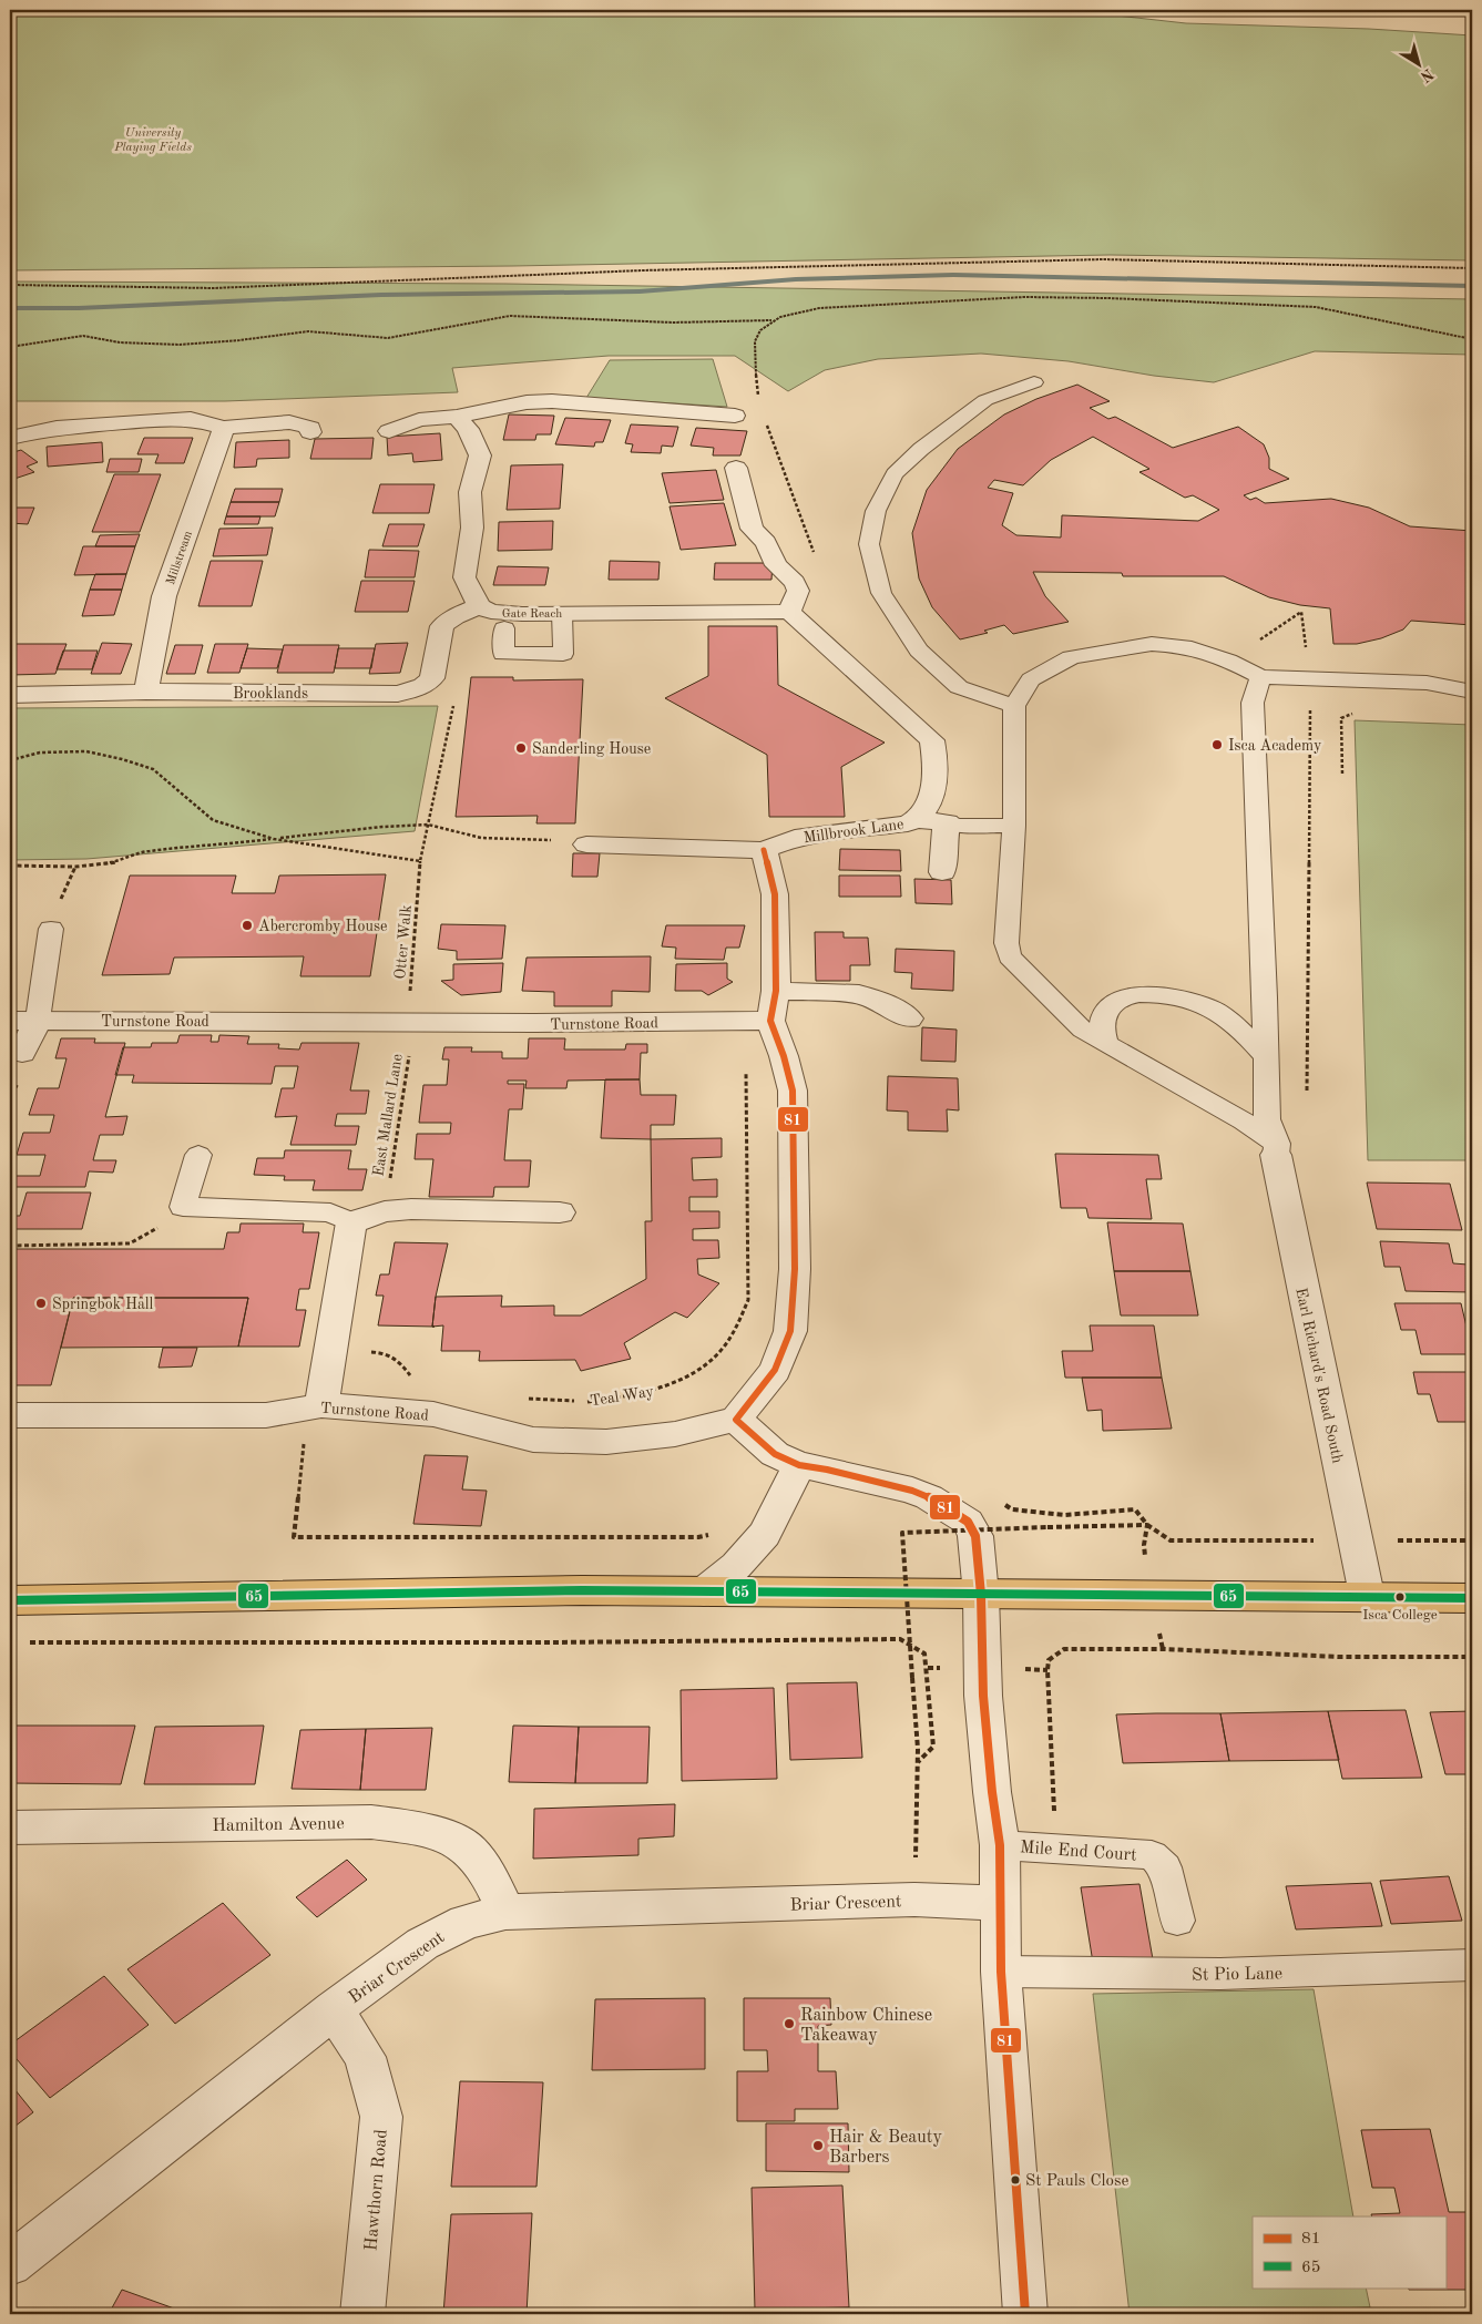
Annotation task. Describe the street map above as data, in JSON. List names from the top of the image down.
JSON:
{
  "streets": {
    "street": [
      "Millstream",
      "Gate Reach",
      "Brooklands",
      "Millbrook Lane",
      "Turnstone Road",
      "Earl Richard's Road South",
      "Hamilton Avenue",
      "Briar Crescent",
      "Hawthorn Road"
    ],
    "lane": ["Mile End Court", "St Pio Lane"],
    "path": ["Otter Walk", "East Mallard Lane", "Teal Way"]
  },
  "crossings": [
    ["Millstream", "Brooklands"],
    ["Gate Reach", "Brooklands"],
    ["Gate Reach", "Millbrook Lane"],
    ["Brooklands", "Otter Walk"],
    ["Otter Walk", "Turnstone Road"],
    ["Otter Walk", "East Mallard Lane"],
    ["Turnstone Road", "East Mallard Lane"],
    ["Hamilton Avenue", "Briar Crescent"],
    ["Briar Crescent", "Hawthorn Road"]
  ],
  "parks": ["University Playing Fields"],
  "places": [
    "Isca Academy",
    "Sanderling House",
    "Abercromby House",
    "Springbok Hall",
    "Isca College",
    "Rainbow Chinese Takeaway",
    "Hair & Beauty Barbers",
    "St Pauls Close"
  ],
  "lines": ["transit line 81", "transit line 65"],
  "legend": ["81", "65"],
  "north": "bottom right"
}
